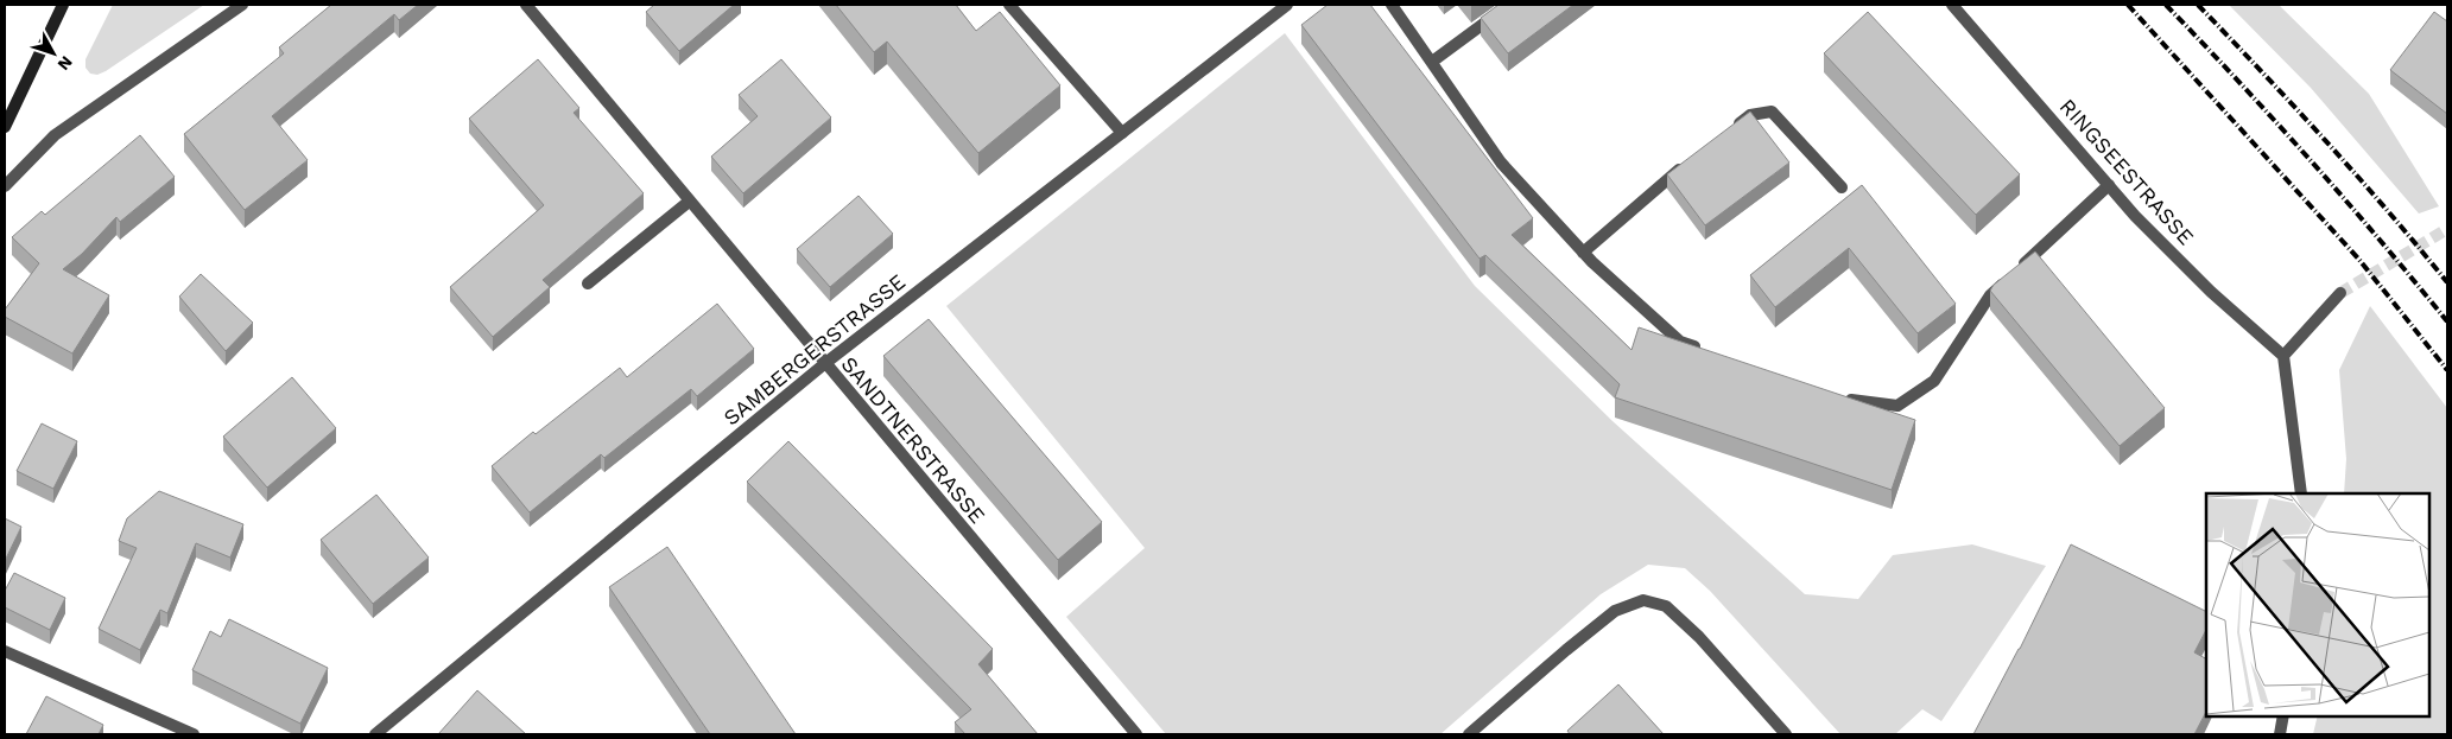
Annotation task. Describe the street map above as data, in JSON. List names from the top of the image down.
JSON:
{
  "streets": {
    "street": ["RINGSEESTRASSE", "SAMBERGERSTRASSE", "SANDTNERSTRASSE"]
  },
  "crossings": [
    ["SAMBERGERSTRASSE", "SANDTNERSTRASSE"]
  ],
  "north": "bottom right"
}
